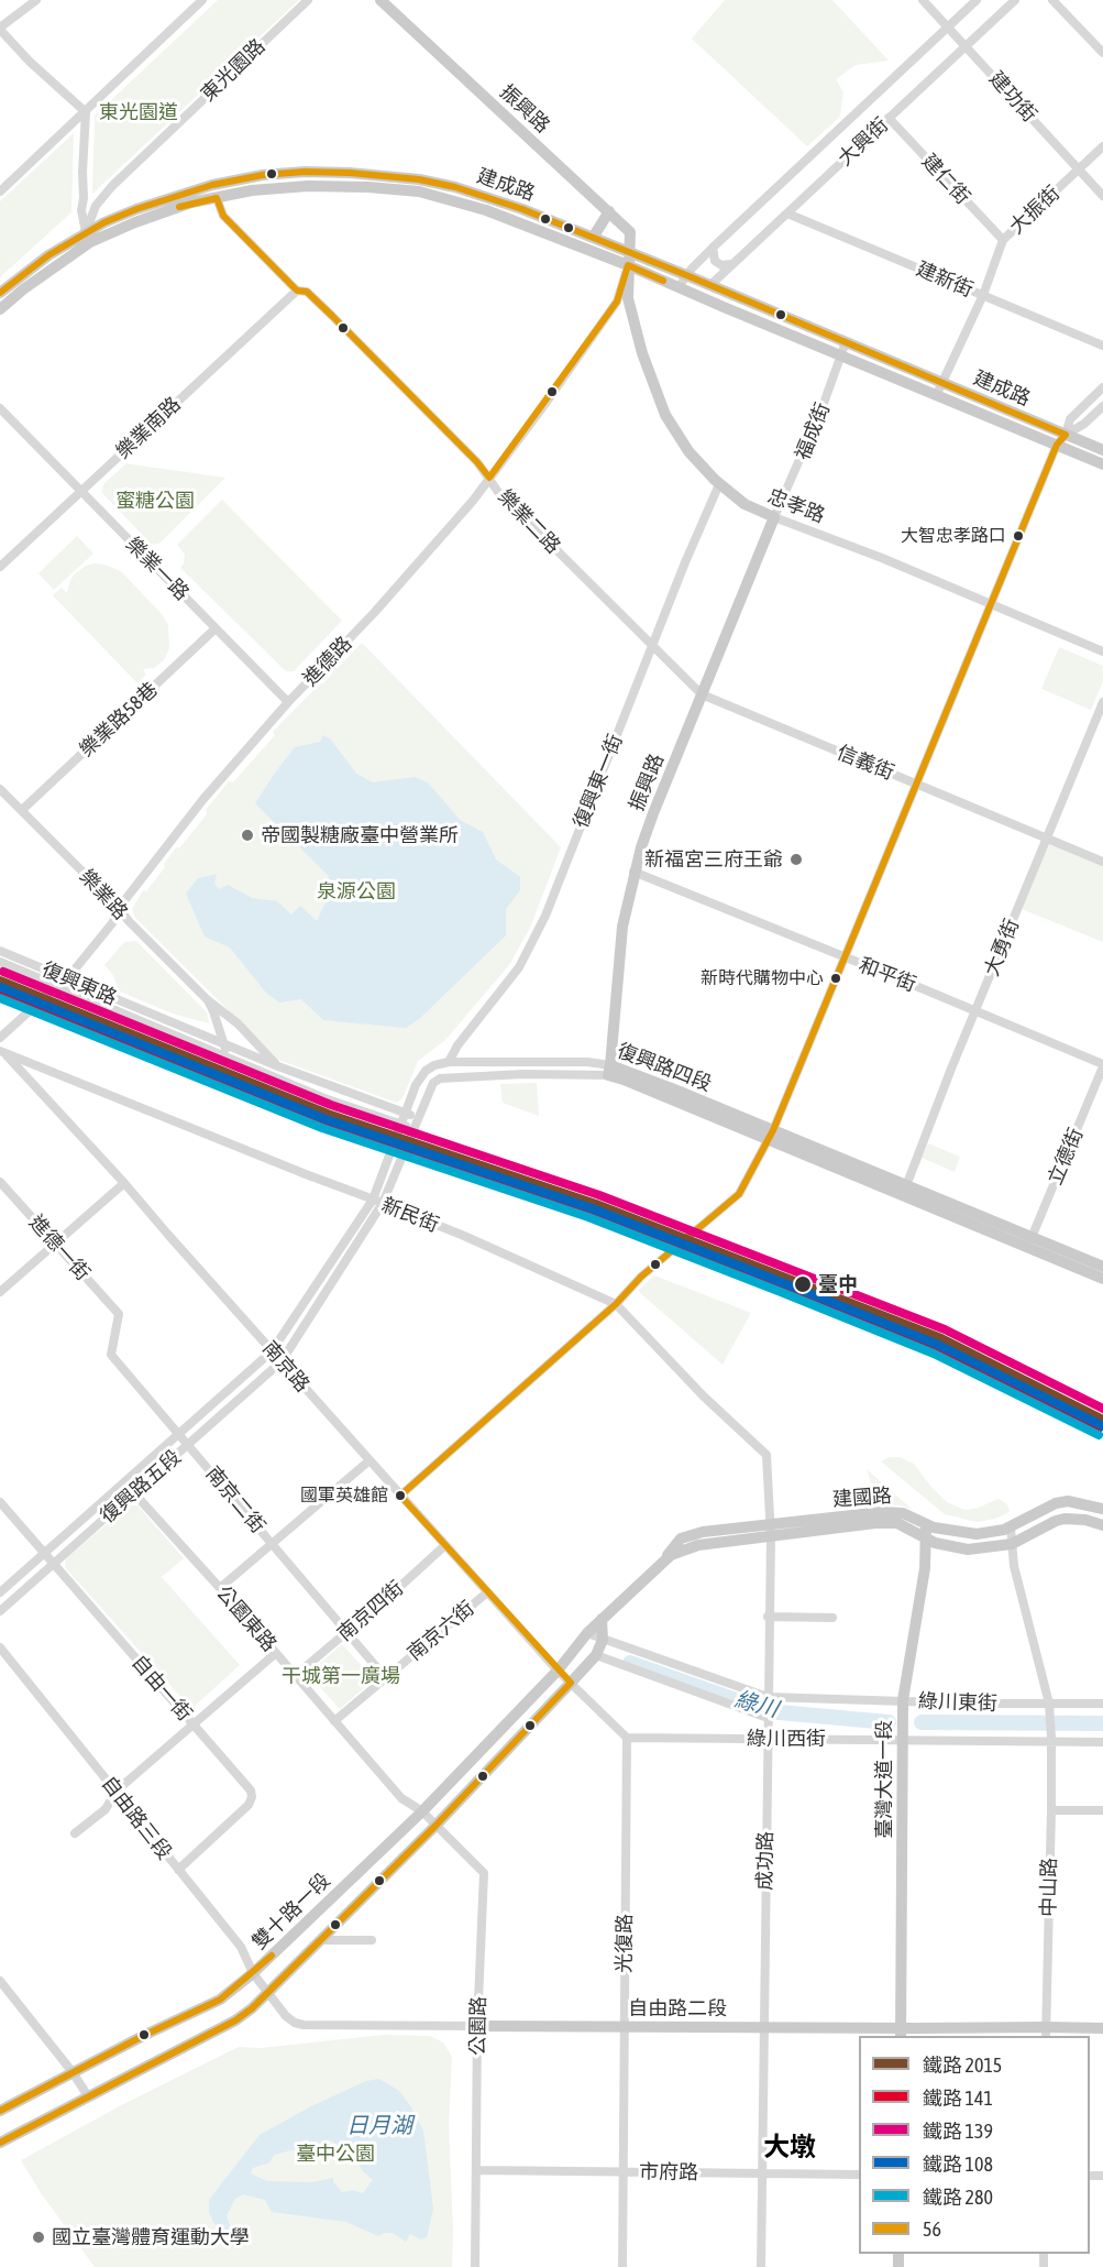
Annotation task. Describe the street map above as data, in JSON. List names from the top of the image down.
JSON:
{
  "streets": {
    "main road": [
      "振興路",
      "建成路",
      "忠孝路",
      "復興路四段",
      "建國路",
      "臺灣大道一段",
      "雙十路一段",
      "自由路二段"
    ],
    "street": [
      "東光園路",
      "建功街",
      "大興街",
      "建仁街",
      "大振街",
      "建新街",
      "樂業南路",
      "福成街",
      "樂業二路",
      "樂業一路",
      "進德路",
      "樂業路58巷",
      "信義街",
      "復興東一街",
      "樂業路",
      "大勇街",
      "和平街",
      "復興東路",
      "立德街",
      "新民街",
      "進德一街",
      "南京路",
      "復興路五段",
      "南京二街",
      "南京四街",
      "公園東路",
      "南京六街",
      "自由一街",
      "綠川東街",
      "綠川西街",
      "自由路三段",
      "成功路",
      "中山路",
      "光復路",
      "公園路",
      "市府路"
    ]
  },
  "crossings": [
    ["東光園路", "建成路"],
    ["建功街", "大興街"],
    ["建功街", "大振街"],
    ["振興路", "建成路"],
    ["振興路", "福成街"],
    ["振興路", "忠孝路"],
    ["振興路", "樂業二路"],
    ["振興路", "信義街"],
    ["振興路", "和平街"],
    ["振興路", "復興路四段"],
    ["大興街", "建仁街"],
    ["大興街", "建成路"],
    ["大興街", "建新街"],
    ["建仁街", "大振街"],
    ["建成路", "大振街"],
    ["建成路", "福成街"],
    ["建成路", "忠孝路"],
    ["建成路", "樂業二路"],
    ["建成路", "進德路"],
    ["大振街", "建新街"],
    ["樂業南路", "樂業二路"],
    ["樂業南路", "樂業一路"],
    ["福成街", "忠孝路"],
    ["忠孝路", "進德路"],
    ["忠孝路", "復興東一街"],
    ["樂業二路", "進德路"],
    ["樂業二路", "信義街"],
    ["樂業二路", "復興東一街"],
    ["樂業一路", "進德路"],
    ["樂業一路", "樂業路58巷"],
    ["進德路", "樂業路"],
    ["進德路", "復興東路"],
    ["樂業路58巷", "樂業路"],
    ["信義街", "大勇街"],
    ["復興東一街", "復興路四段"],
    ["樂業路", "復興東路"],
    ["大勇街", "和平街"],
    ["大勇街", "復興路四段"],
    ["和平街", "立德街"],
    ["復興東路", "復興路四段"],
    ["復興路四段", "立德街"],
    ["復興路四段", "新民街"],
    ["復興路四段", "南京路"],
    ["復興路四段", "復興路五段"],
    ["新民街", "南京路"],
    ["新民街", "成功路"],
    ["進德一街", "南京二街"],
    ["南京路", "復興路五段"],
    ["南京路", "建國路"],
    ["南京路", "南京四街"],
    ["南京路", "南京六街"],
    ["南京路", "雙十路一段"],
    ["復興路五段", "南京二街"],
    ["復興路五段", "公園東路"],
    ["復興路五段", "自由一街"],
    ["建國路", "綠川東街"],
    ["建國路", "臺灣大道一段"],
    ["建國路", "成功路"],
    ["建國路", "雙十路一段"],
    ["南京二街", "南京四街"],
    ["南京二街", "南京六街"],
    ["南京四街", "公園東路"],
    ["公園東路", "南京六街"],
    ["公園東路", "雙十路一段"],
    ["公園東路", "公園路"],
    ["自由一街", "自由路三段"],
    ["綠川東街", "臺灣大道一段"],
    ["綠川東街", "成功路"],
    ["綠川東街", "中山路"],
    ["綠川西街", "臺灣大道一段"],
    ["綠川西街", "成功路"],
    ["綠川西街", "中山路"],
    ["綠川西街", "光復路"],
    ["臺灣大道一段", "自由路二段"],
    ["自由路三段", "雙十路一段"],
    ["自由路三段", "自由路二段"],
    ["成功路", "自由路二段"],
    ["成功路", "市府路"],
    ["中山路", "自由路二段"],
    ["雙十路一段", "自由路二段"],
    ["雙十路一段", "公園路"],
    ["光復路", "自由路二段"],
    ["光復路", "市府路"],
    ["自由路二段", "公園路"],
    ["公園路", "市府路"]
  ],
  "districts": ["大墩"],
  "water": ["綠川", "日月湖"],
  "parks": [
    "東光園道",
    "蜜糖公園",
    "泉源公園",
    "干城第一廣場",
    "臺中公園"
  ],
  "places": [
    "大智忠孝路口",
    "帝國製糖廠臺中營業所",
    "新福宮三府王爺",
    "新時代購物中心",
    "臺中",
    "國軍英雄館",
    "國立臺灣體育運動大學"
  ],
  "lines": [
    "transit line 56",
    "rail line 139",
    "rail line 2015",
    "rail line 108",
    "rail line 141",
    "rail line 280"
  ],
  "legend": [
    "鐵路 2015",
    "鐵路 141",
    "鐵路 139",
    "鐵路 108",
    "鐵路 280",
    "56"
  ]
}
